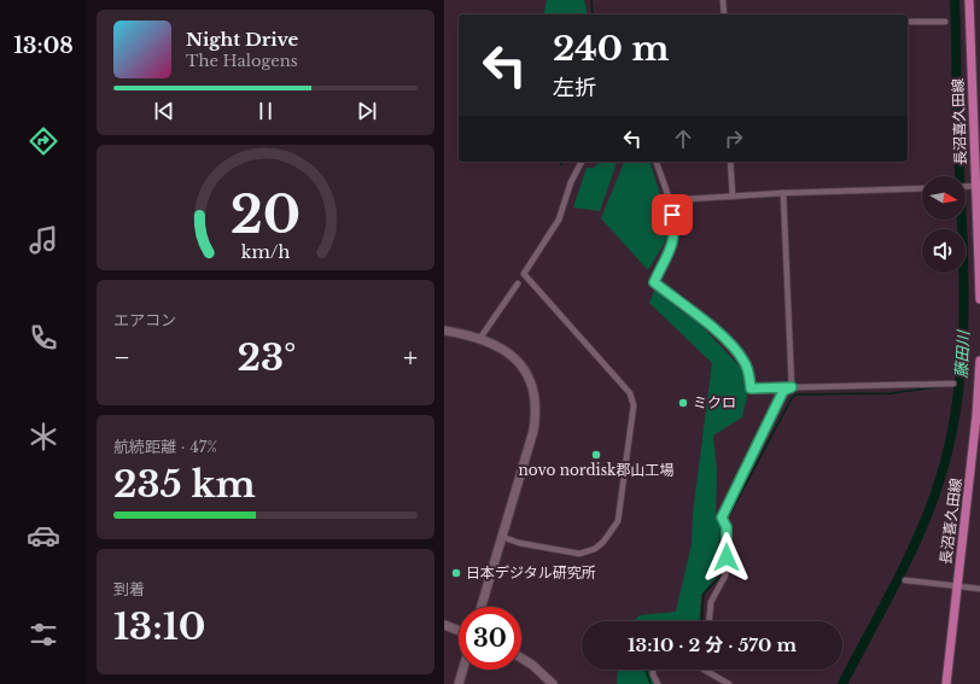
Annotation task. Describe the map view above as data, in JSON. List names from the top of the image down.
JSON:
{
  "streets": {
    "main road": ["長沼喜久田線"]
  },
  "water": ["藤田川"],
  "places": ["ミクロ", "novo nordisk郡山工場", "日本デジタル研究所"],
  "north": "right",
  "page": {
    "tabs": "13:08",
    "turn": ["240 m", "左折"],
    "song": ["Night Drive", "The Halogens"],
    "tile": [
      "エアコン",
      ["航続距離 · 47%", "235 km"],
      ["到着", "13:10"]
    ],
    "heat": ["−", "23°", "+"],
    "limit": "30",
    "trip": "13:10 · 2 分 · 570 m",
    "gauge": ["20", "km/h"]
  }
}
